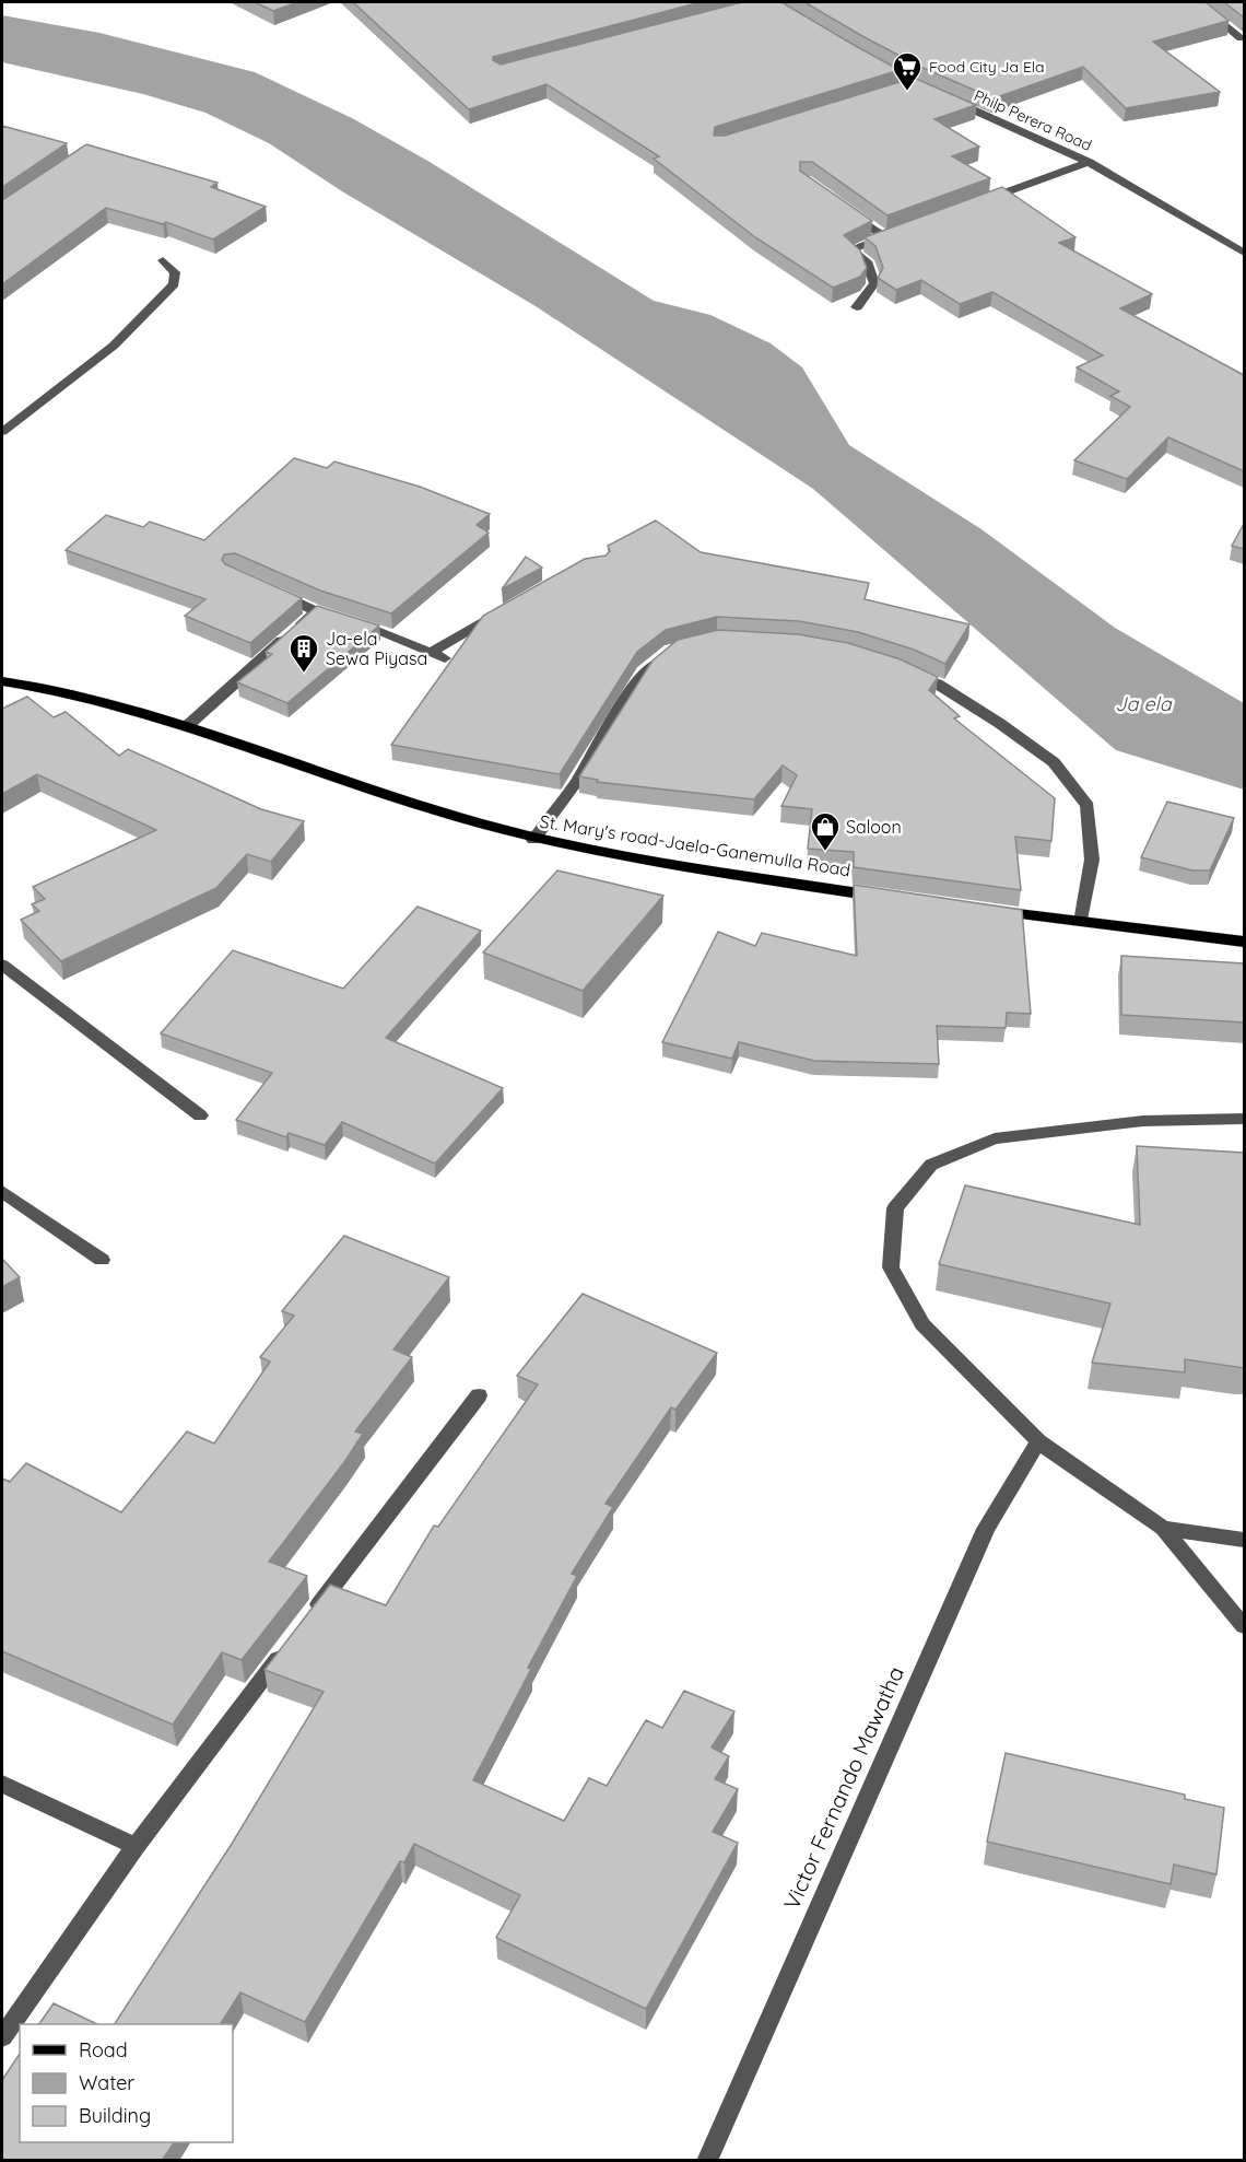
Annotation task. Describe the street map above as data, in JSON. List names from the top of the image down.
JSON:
{
  "streets": {
    "main road": ["St. Mary's road-Jaela-Ganemulla Road"],
    "street": ["Philp Perera Road", "Victor Fernando Mawatha"]
  },
  "water": ["Ja ela"],
  "places": {
    "supermarket": ["Food City Ja Ela"],
    "building": ["Ja-ela Sewa Piyasa"],
    "shop": ["Saloon"]
  },
  "legend": ["Road", "Water", "Building"]
}
